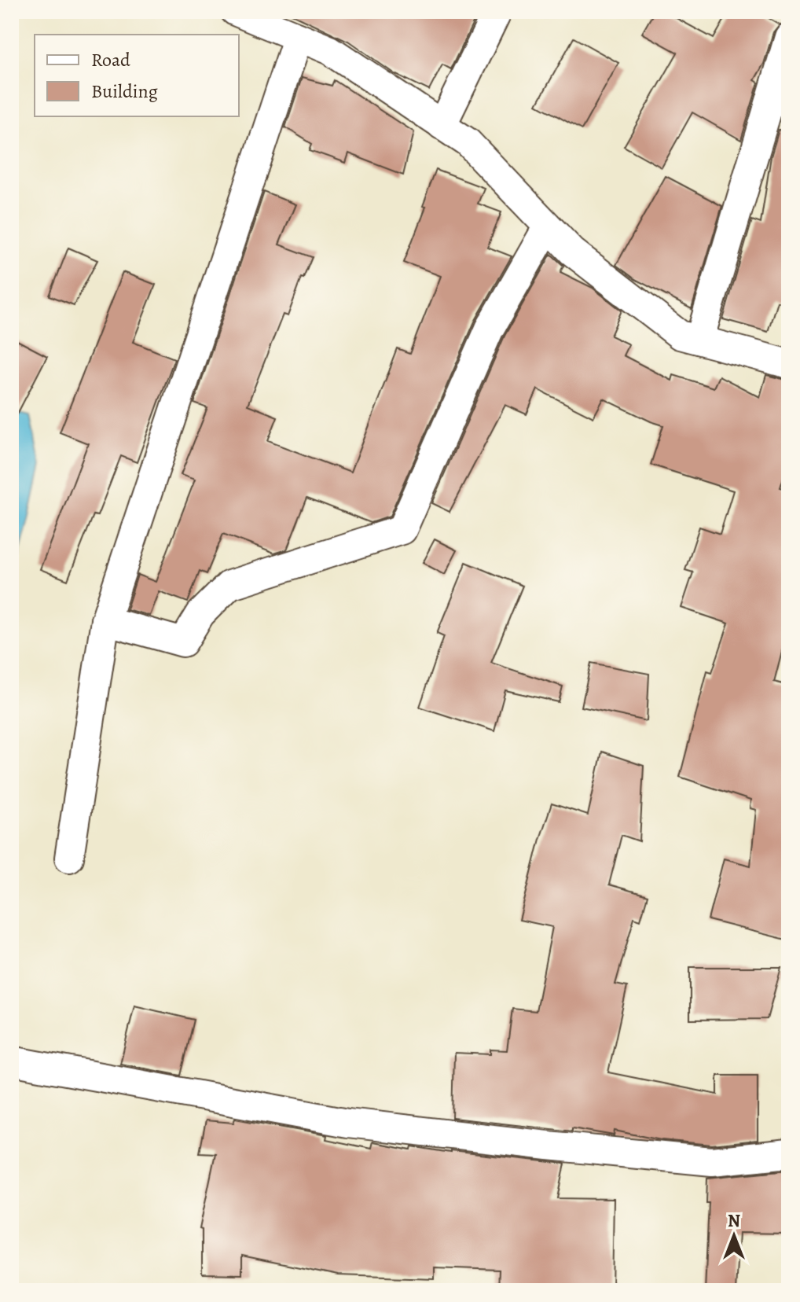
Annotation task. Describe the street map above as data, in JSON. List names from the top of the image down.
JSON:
{
  "legend": ["Road", "Building"],
  "north": "top"
}
